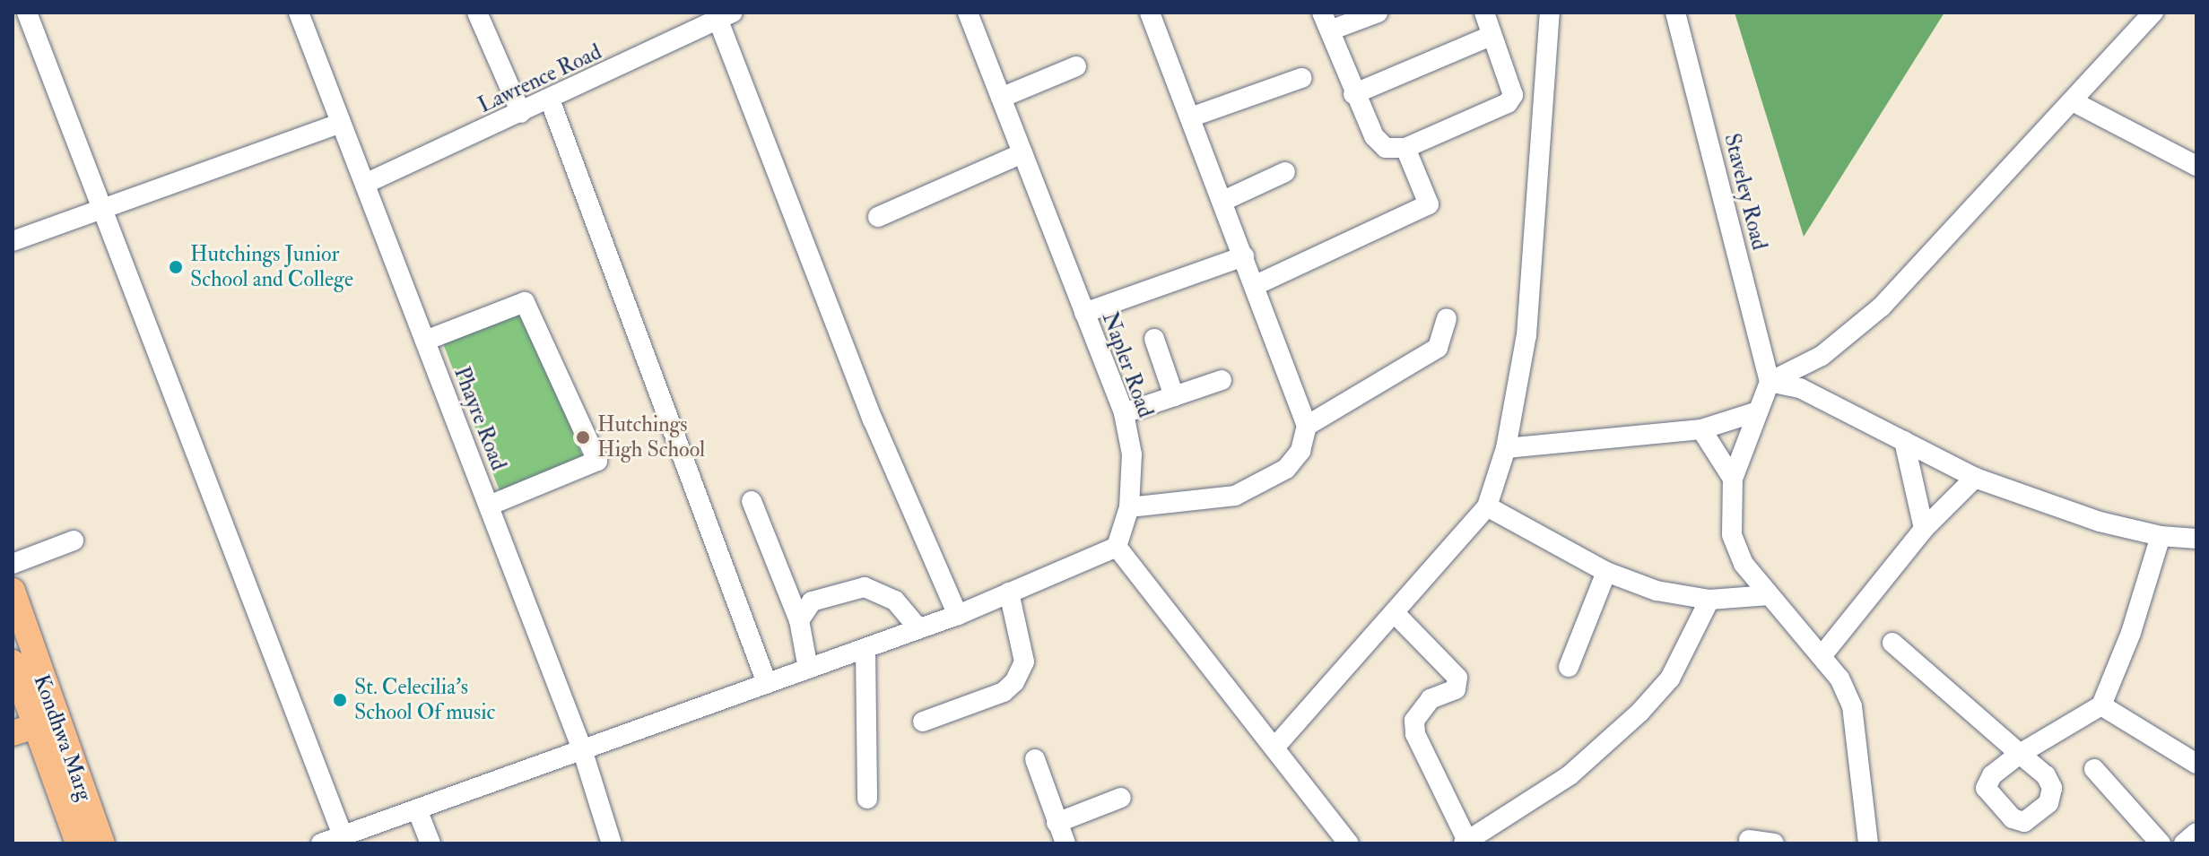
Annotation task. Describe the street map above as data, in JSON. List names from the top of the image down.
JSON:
{
  "streets": {
    "main road": ["Kondhwa Marg"],
    "street": [
      "Lawrence Road",
      "Staveley Road",
      "Napler Road",
      "Phayre Road"
    ]
  },
  "crossings": [
    ["Lawrence Road", "Phayre Road"]
  ],
  "places": ["Hutchings Junior School and College", "Hutchings High School", "St. Celecilia's School Of music"]
}
